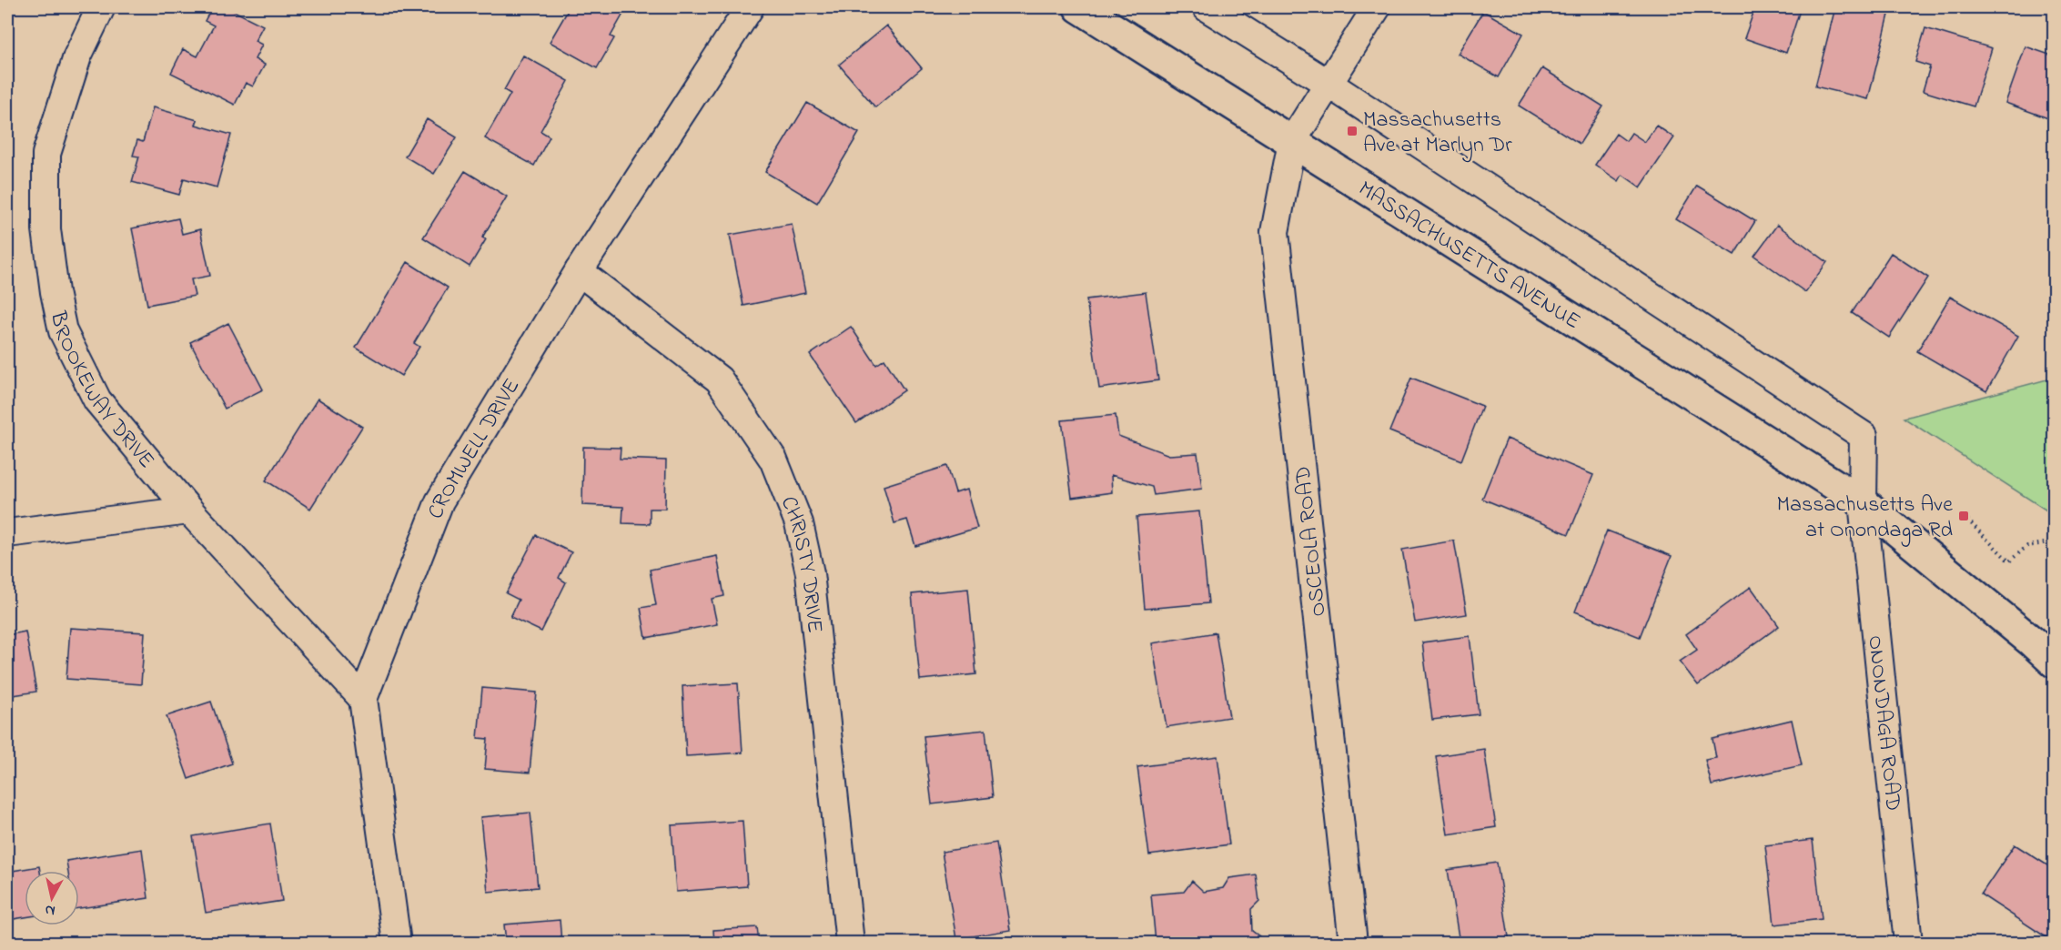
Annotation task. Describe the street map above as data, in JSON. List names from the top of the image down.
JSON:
{
  "streets": {
    "main road": ["MASSACHUSETTS AVENUE"],
    "street": [
      "BROOKEWAY DRIVE",
      "CROMWELL DRIVE",
      "OSCEOLA ROAD",
      "CHRISTY DRIVE",
      "ONONDAGA ROAD"
    ]
  },
  "crossings": [
    ["MASSACHUSETTS AVENUE", "OSCEOLA ROAD"],
    ["MASSACHUSETTS AVENUE", "ONONDAGA ROAD"],
    ["BROOKEWAY DRIVE", "CROMWELL DRIVE"],
    ["CROMWELL DRIVE", "CHRISTY DRIVE"]
  ],
  "places": {
    "transit": ["Massachusetts Ave at Marlyn Dr", "Massachusetts Ave at Onondaga Rd"]
  },
  "north": "bottom"
}
